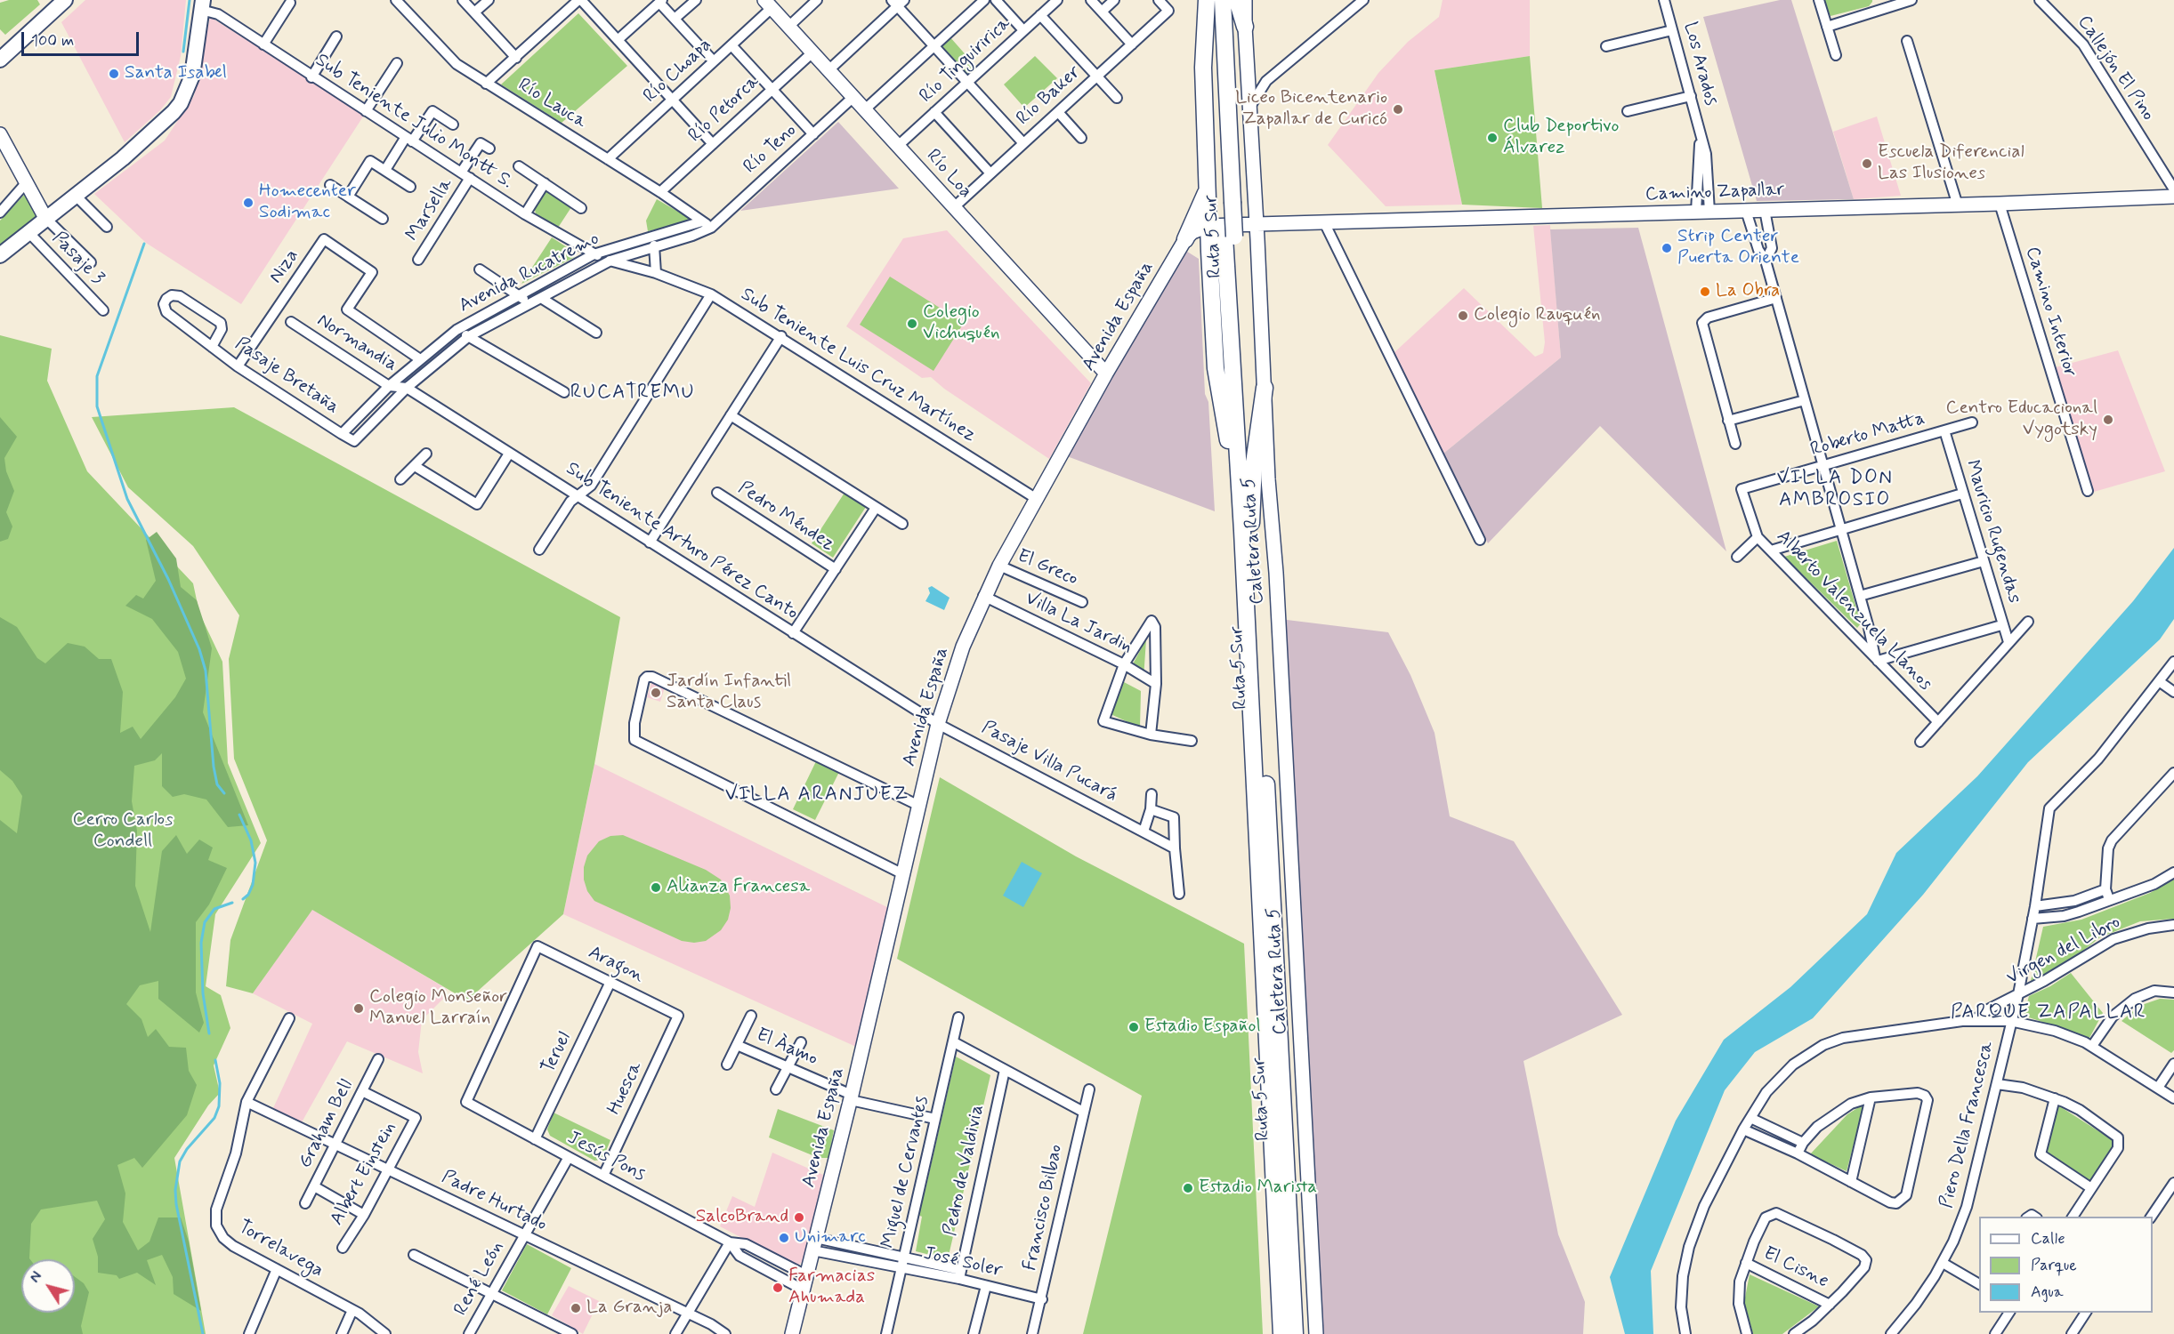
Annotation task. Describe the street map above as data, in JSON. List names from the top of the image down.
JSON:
{
  "streets": {
    "highway": ["Ruta 5 Sur"],
    "main road": [
      "Río Loa",
      "Camino Zapallar",
      "Avenida España",
      "Caletera Ruta 5"
    ],
    "street": [
      "Río Tinguiririca",
      "Los Arados",
      "Callejón El Pino",
      "Río Choapa",
      "Río Baker",
      "Río Lauca",
      "Río Petorca",
      "Sub Teniente Julio Montt S.",
      "Río Teno",
      "Marsella",
      "Pasaje 3",
      "Niza",
      "Avenida Rucatremo",
      "Camino Interior",
      "Normandia",
      "Sub Teniente Luis Cruz Martínez",
      "Pasaje Bretaña",
      "Roberto Matta",
      "Pedro Méndez",
      "Mauricio Rugendas",
      "Sub Teniente Arturo Pérez Canto",
      "El Greco",
      "Alberto Valenzuela Llanos",
      "Villa La Jardin",
      "Pasaje Villa Pucará",
      "Virgen del Libro",
      "Aragon",
      "El Àamo",
      "Teruel",
      "Huesca",
      "Graham Bell",
      "Piero Della Francesca",
      "Jesús Pons",
      "Pedro de Valdivia",
      "Miguel de Cervantes",
      "Albert Einstein",
      "Padre Hurtado",
      "Francisco Bilbao",
      "Torrelavega",
      "José Soler",
      "El Cisne",
      "René León"
    ]
  },
  "crossings": [
    ["Río Tinguiririca", "Río Loa"],
    ["Los Arados", "Camino Zapallar"],
    ["Río Choapa", "Río Lauca"],
    ["Río Choapa", "Río Loa"],
    ["Río Baker", "Río Loa"],
    ["Río Lauca", "Río Petorca"],
    ["Río Lauca", "Avenida Rucatremo"],
    ["Río Petorca", "Río Loa"],
    ["Sub Teniente Julio Montt S.", "Marsella"],
    ["Sub Teniente Julio Montt S.", "Avenida Rucatremo"],
    ["Sub Teniente Julio Montt S.", "Sub Teniente Luis Cruz Martínez"],
    ["Río Teno", "Río Loa"],
    ["Río Teno", "Avenida Rucatremo"],
    ["Río Loa", "Avenida España"],
    ["Camino Zapallar", "Camino Interior"],
    ["Camino Zapallar", "Avenida España"],
    ["Camino Zapallar", "Caletera Ruta 5"],
    ["Niza", "Avenida Rucatremo"],
    ["Niza", "Pasaje Bretaña"],
    ["Avenida Rucatremo", "Normandia"],
    ["Avenida Rucatremo", "Sub Teniente Luis Cruz Martínez"],
    ["Avenida Rucatremo", "Pasaje Bretaña"],
    ["Avenida Rucatremo", "Sub Teniente Arturo Pérez Canto"],
    ["Avenida España", "Sub Teniente Luis Cruz Martínez"],
    ["Avenida España", "Caletera Ruta 5"],
    ["Avenida España", "Sub Teniente Arturo Pérez Canto"],
    ["Avenida España", "El Greco"],
    ["Avenida España", "Villa La Jardin"],
    ["Avenida España", "Pasaje Villa Pucará"],
    ["Avenida España", "El Àamo"],
    ["Avenida España", "Jesús Pons"],
    ["Avenida España", "José Soler"],
    ["Normandia", "Sub Teniente Arturo Pérez Canto"],
    ["Roberto Matta", "Mauricio Rugendas"],
    ["Roberto Matta", "Alberto Valenzuela Llanos"],
    ["Sub Teniente Arturo Pérez Canto", "Pasaje Villa Pucará"],
    ["Virgen del Libro", "Piero Della Francesca"],
    ["Aragon", "Teruel"],
    ["Aragon", "Huesca"],
    ["Aragon", "Jesús Pons"],
    ["El Àamo", "Miguel de Cervantes"],
    ["Teruel", "Jesús Pons"],
    ["Huesca", "Jesús Pons"],
    ["Graham Bell", "Albert Einstein"],
    ["Graham Bell", "Padre Hurtado"],
    ["Jesús Pons", "René León"],
    ["Pedro de Valdivia", "José Soler"],
    ["Miguel de Cervantes", "José Soler"],
    ["Albert Einstein", "Padre Hurtado"],
    ["Padre Hurtado", "Torrelavega"],
    ["Padre Hurtado", "René León"],
    ["Francisco Bilbao", "José Soler"]
  ],
  "districts": [
    "RUCATREMU",
    "VILLA DON AMBROSIO",
    "VILLA ARANJUEZ",
    "PARQUE ZAPALLAR"
  ],
  "parks": ["Cerro Carlos Condell"],
  "places": [
    "Santa Isabel",
    "Liceo Bicentenario Zapallar de Curicó",
    "Club Deportivo Álvarez",
    "Escuela Diferencial Las Ilusiones",
    "Homecenter Sodimac",
    "Strip Center Puerta Oriente",
    "La Obra",
    "Colegio Rauquén",
    "Colegio Vichuquén",
    "Centro Educacional Vygotsky",
    "Jardín Infantil Santa Claus",
    "Alianza Francesa",
    "Colegio Monseñor Manuel Larraín",
    "Estadio Español",
    "Estadio Marista",
    "SalcoBrand",
    "Unimarc",
    "Farmacias Ahumada",
    "La Granja"
  ],
  "legend": ["Calle", "Parque", "Agua"],
  "scale_bar": "100 m",
  "north": "top left"
}
